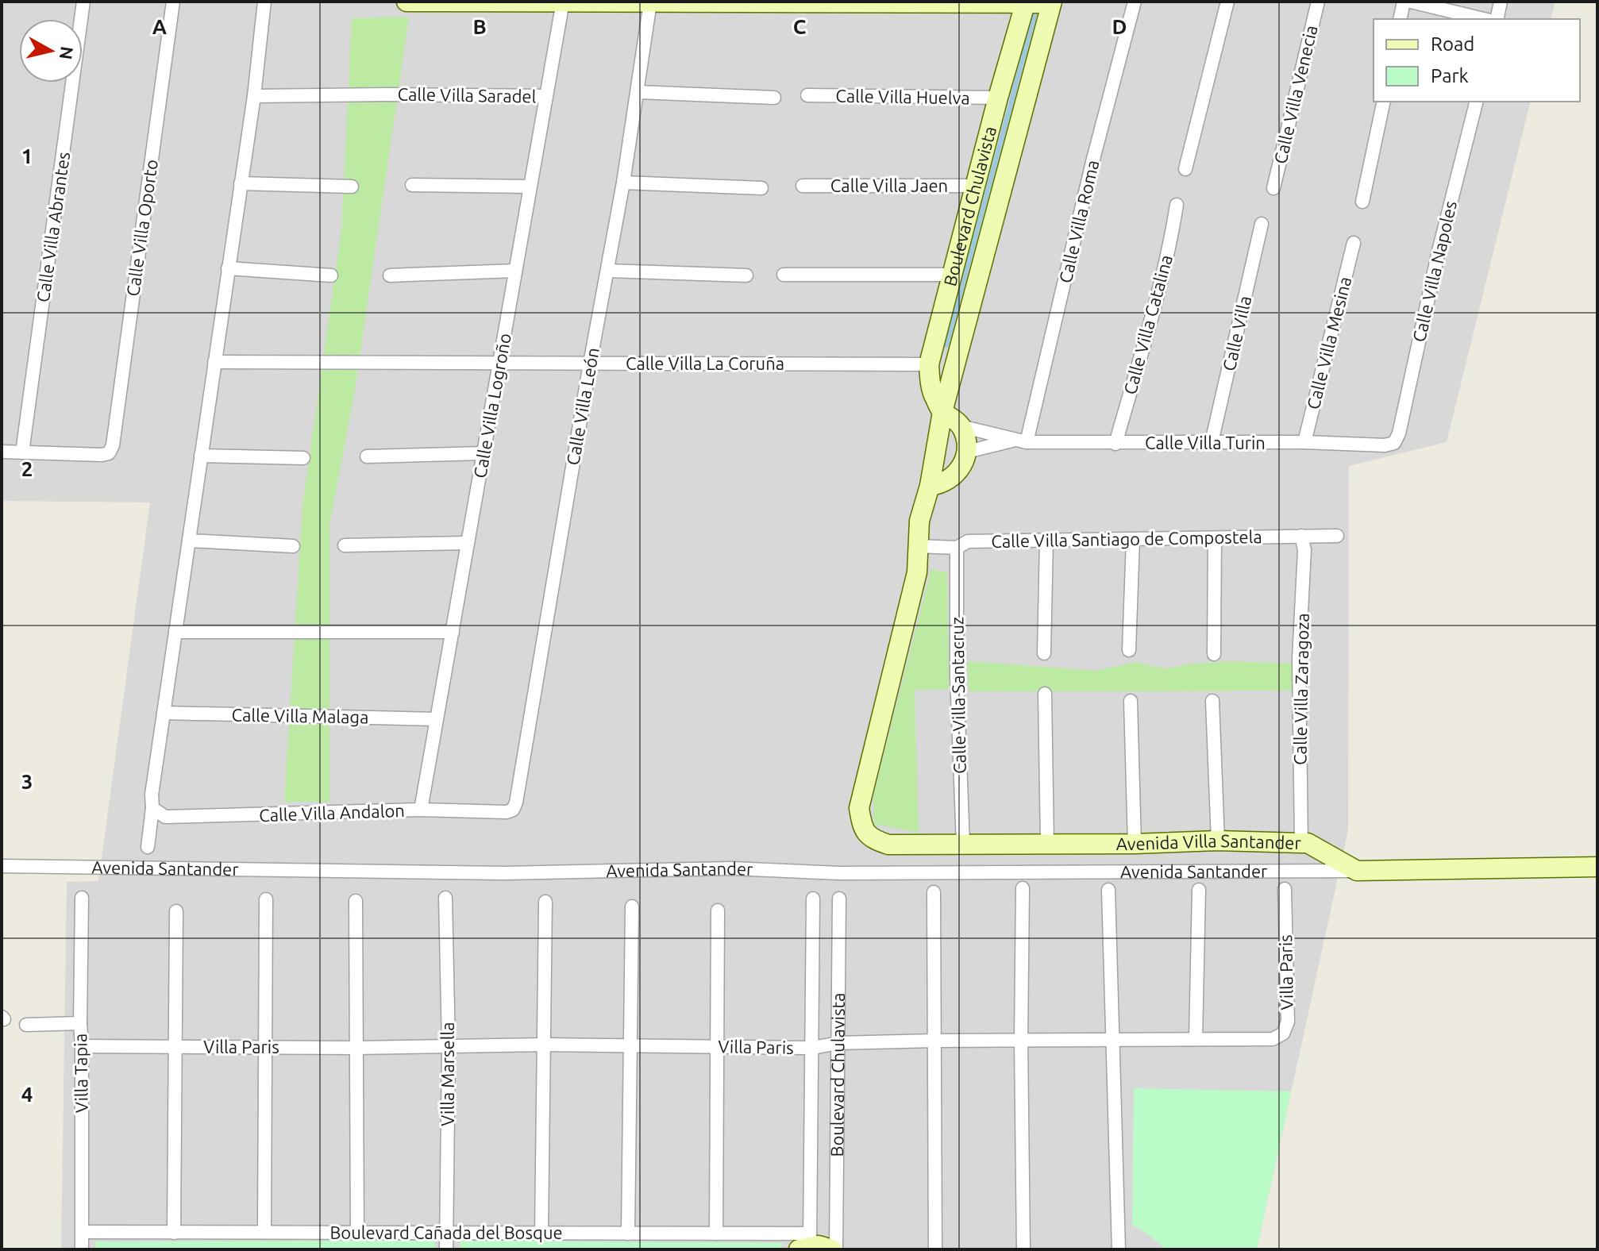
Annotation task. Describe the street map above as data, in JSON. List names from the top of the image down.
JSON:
{
  "streets": {
    "street": [
      "Calle Villa Venecia",
      "Calle Villa Saradel",
      "Calle Villa Huelva",
      "Calle Villa Jaen",
      "Boulevard Chulavista",
      "Calle Villa Roma",
      "Calle Villa Abrantes",
      "Calle Villa Oporto",
      "Calle Villa Napoles",
      "Calle Villa Catalina",
      "Calle Villa",
      "Calle Villa Mesina",
      "Calle Villa La Coruña",
      "Calle Villa Logroño",
      "Calle Villa León",
      "Calle Villa Turin",
      "Calle Villa Santiago de Compostela",
      "Calle Villa Zaragoza",
      "Calle Villa Santacruz",
      "Calle Villa Malaga",
      "Calle Villa Andalon",
      "Avenida Villa Santander",
      "Avenida Santander",
      "Villa Paris",
      "Villa Tapia",
      "Villa Marsella",
      "Boulevard Cañada del Bosque"
    ]
  },
  "crossings": [
    ["Calle Villa Saradel", "Calle Villa Logroño"],
    ["Calle Villa Huelva", "Boulevard Chulavista"],
    ["Calle Villa Jaen", "Boulevard Chulavista"],
    ["Boulevard Chulavista", "Calle Villa La Coruña"],
    ["Boulevard Chulavista", "Calle Villa Turin"],
    ["Boulevard Chulavista", "Calle Villa Santiago de Compostela"],
    ["Boulevard Chulavista", "Avenida Villa Santander"],
    ["Boulevard Chulavista", "Villa Paris"],
    ["Boulevard Chulavista", "Boulevard Cañada del Bosque"],
    ["Calle Villa Roma", "Calle Villa Turin"],
    ["Calle Villa Abrantes", "Calle Villa Oporto"],
    ["Calle Villa Napoles", "Calle Villa Turin"],
    ["Calle Villa Catalina", "Calle Villa Turin"],
    ["Calle Villa", "Calle Villa Turin"],
    ["Calle Villa Mesina", "Calle Villa Turin"],
    ["Calle Villa La Coruña", "Calle Villa Logroño"],
    ["Calle Villa La Coruña", "Calle Villa León"],
    ["Calle Villa Logroño", "Calle Villa Malaga"],
    ["Calle Villa Logroño", "Calle Villa Andalon"],
    ["Calle Villa León", "Calle Villa Andalon"],
    ["Calle Villa Santiago de Compostela", "Calle Villa Zaragoza"],
    ["Calle Villa Santiago de Compostela", "Calle Villa Santacruz"],
    ["Calle Villa Zaragoza", "Avenida Villa Santander"],
    ["Calle Villa Santacruz", "Avenida Villa Santander"],
    ["Avenida Villa Santander", "Avenida Santander"],
    ["Villa Paris", "Villa Tapia"],
    ["Villa Paris", "Villa Marsella"],
    ["Villa Tapia", "Boulevard Cañada del Bosque"],
    ["Villa Marsella", "Boulevard Cañada del Bosque"]
  ],
  "legend": ["Road", "Park"],
  "north": "right",
  "grid": {
    "columns": [
      "A",
      "B",
      "C",
      "D"
    ],
    "rows": [
      "1",
      "2",
      "3",
      "4"
    ]
  }
}
